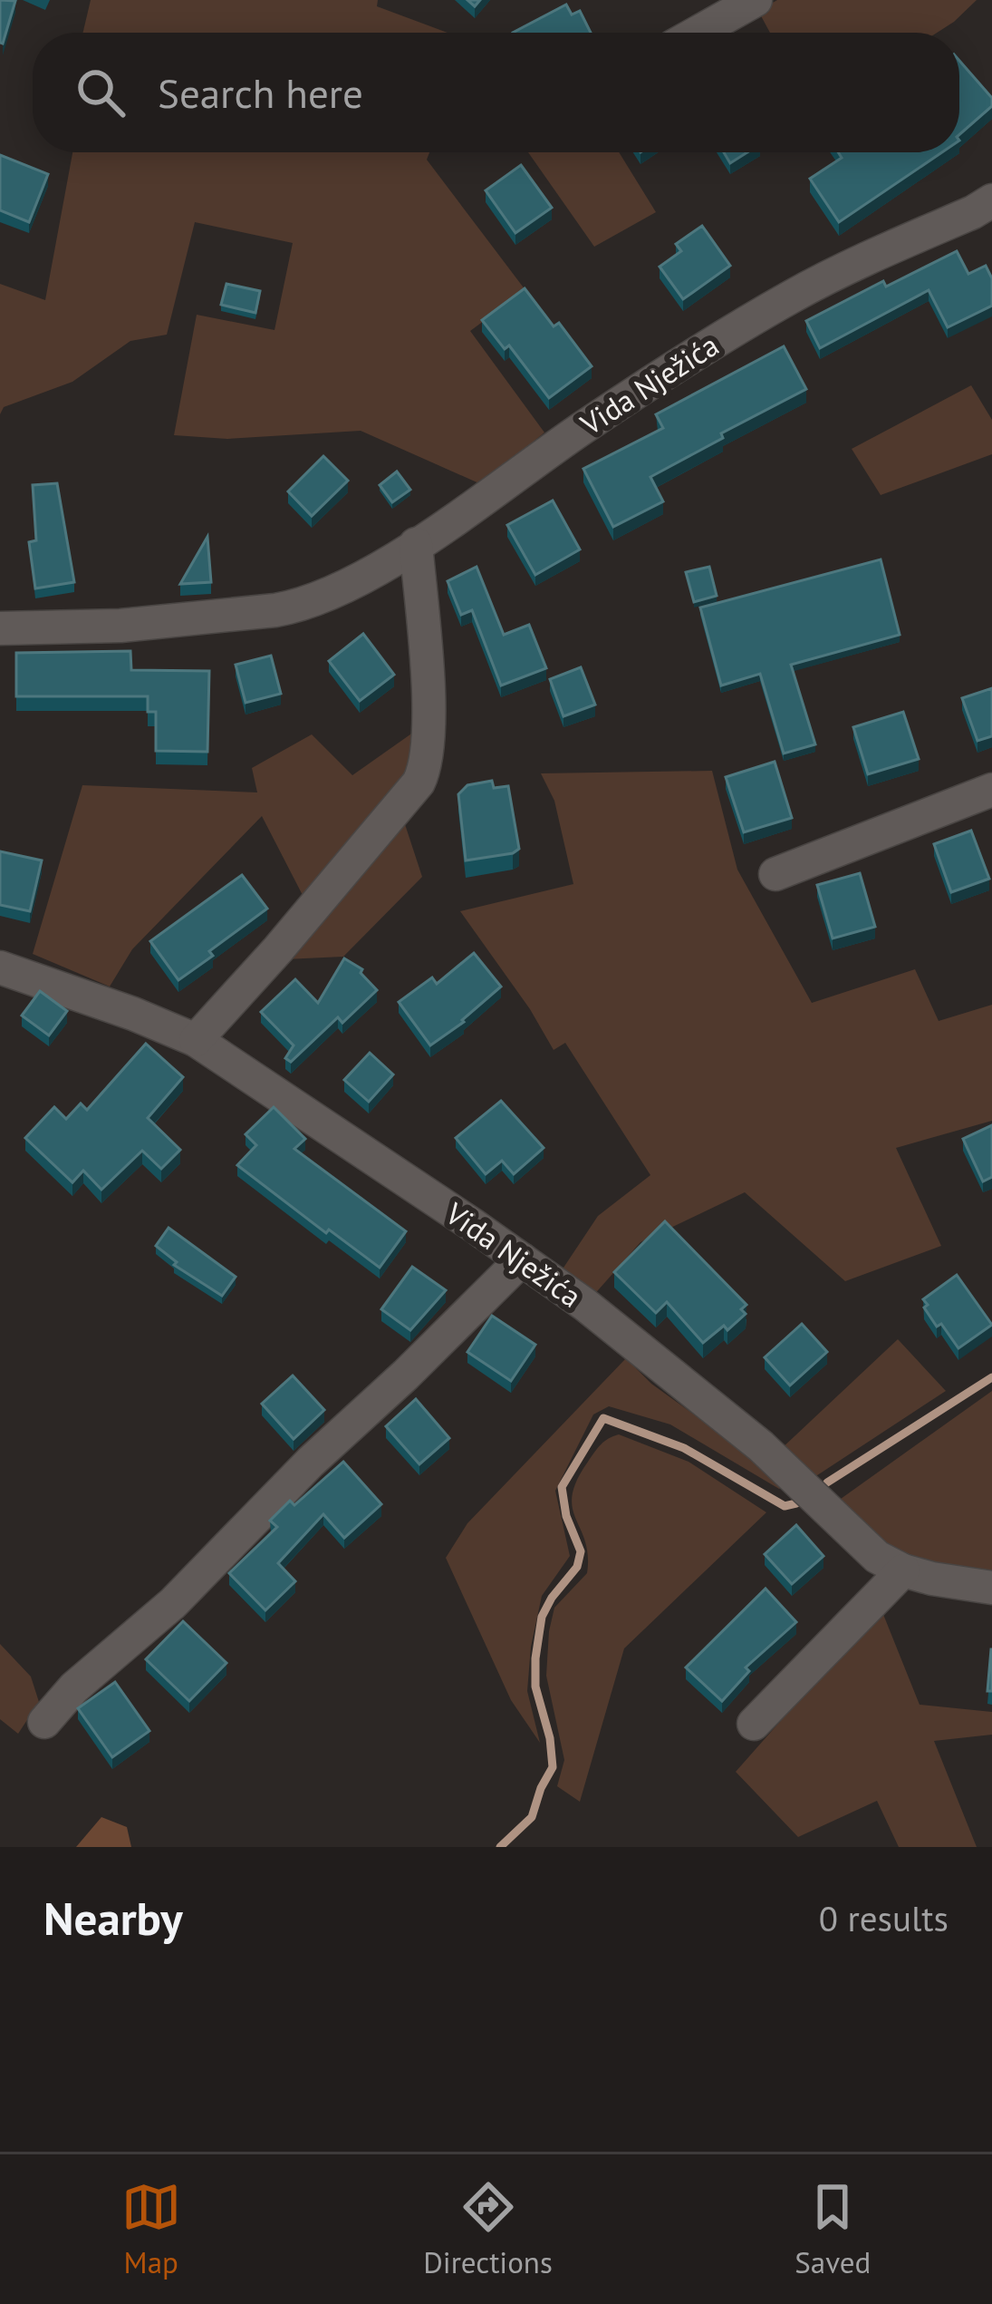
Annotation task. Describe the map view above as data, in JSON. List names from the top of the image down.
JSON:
{
  "streets": {
    "street": ["Vida Nježića"]
  },
  "page": {
    "search": "Search here",
    "heading": ["Nearby", "0 results"],
    "nav": ["Map", "Directions", "Saved"]
  }
}
